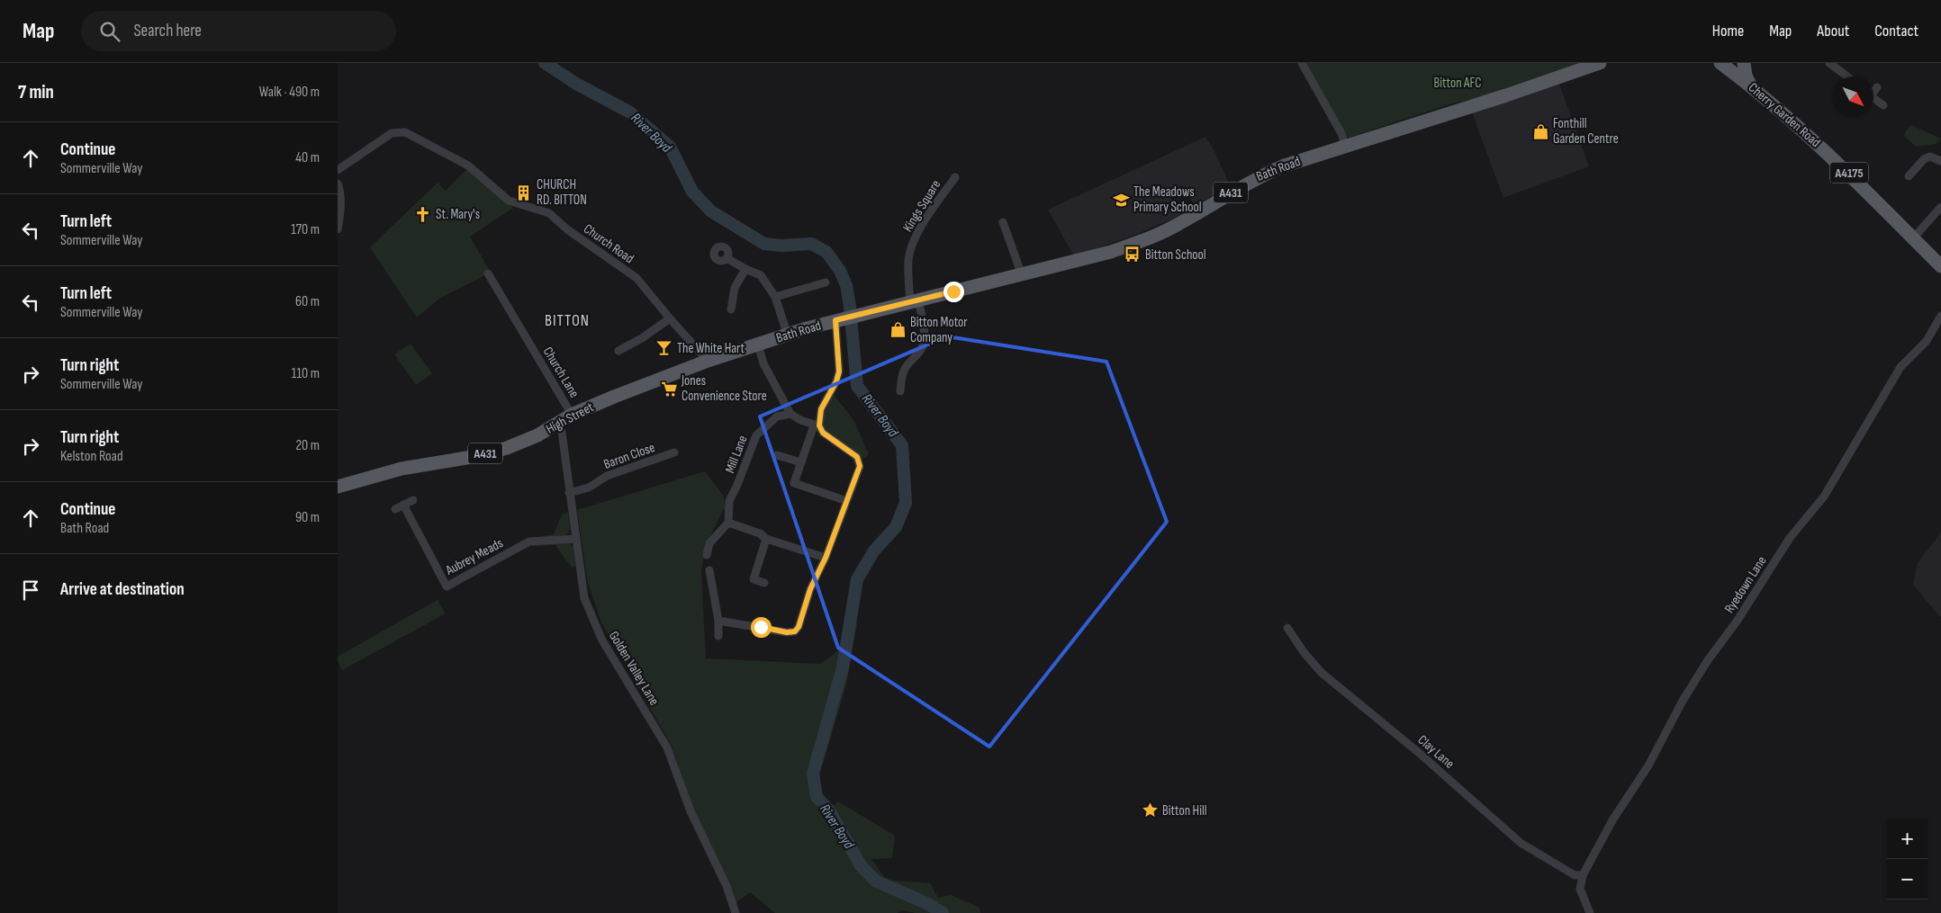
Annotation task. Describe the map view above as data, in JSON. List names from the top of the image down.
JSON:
{
  "streets": {
    "main road": [
      "Cherry Garden Road",
      "Bath Road",
      "A4175",
      "A431",
      "High Street"
    ],
    "street": [
      "Kings Square",
      "Church Road",
      "Church Lane",
      "Mill Lane",
      "Baron Close",
      "Aubrey Meads",
      "Ryedown Lane",
      "Golden Valley Lane",
      "Clay Lane"
    ]
  },
  "crossings": [
    ["Bath Road", "Kings Square"],
    ["Bath Road", "High Street"],
    ["Church Road", "High Street"],
    ["Church Lane", "High Street"],
    ["High Street", "Golden Valley Lane"],
    ["Baron Close", "Golden Valley Lane"],
    ["Aubrey Meads", "Golden Valley Lane"],
    ["Ryedown Lane", "Clay Lane"]
  ],
  "districts": ["BITTON"],
  "water": ["River Boyd"],
  "parks": ["Bitton AFC"],
  "places": {
    "shop": ["Fonthill Garden Centre", "Bitton Motor Company"],
    "building": ["CHURCH RD. BITTON"],
    "school or university": ["The Meadows Primary School"],
    "church": ["St. Mary's"],
    "bus stop": ["Bitton School"],
    "bar": ["The White Hart"],
    "supermarket": ["Jones Convenience Store"],
    "place": ["Bitton Hill"]
  },
  "north": "bottom right",
  "page": {
    "header": "Map",
    "search": "Search here",
    "nav": [
      "Home",
      "Map",
      "About",
      "Contact"
    ],
    "heading": ["7 min", "Walk · 490 m"],
    "list": [
      ["Continue", "Sommerville Way", "40 m"],
      ["Turn left", "Sommerville Way", "170 m"],
      ["Turn left", "Sommerville Way", "60 m"],
      ["Turn right", "Sommerville Way", "110 m"],
      ["Turn right", "Kelston Road", "20 m"],
      ["Continue", "Bath Road", "90 m"],
      "Arrive at destination"
    ],
    "map_buttons": ["+", "−"]
  }
}
